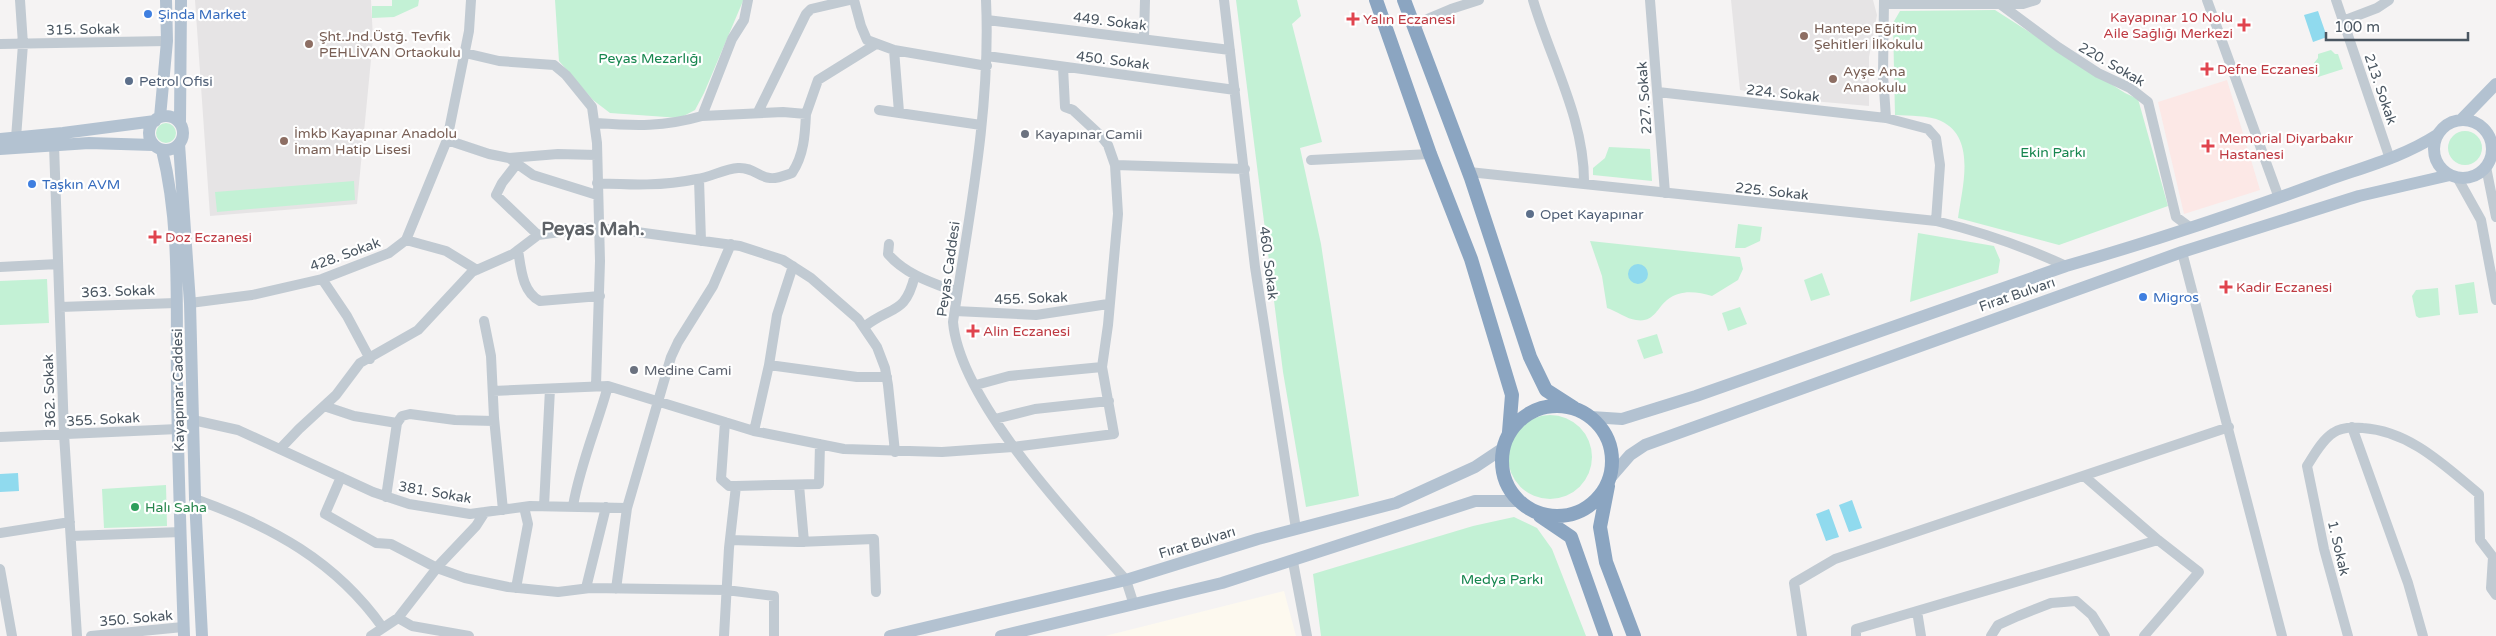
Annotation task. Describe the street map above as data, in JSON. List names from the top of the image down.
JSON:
{
  "streets": {
    "main road": ["Fırat Bulvarı", "Kayapınar Caddesi"],
    "street": [
      "449. Sokak",
      "315. Sokak",
      "450. Sokak",
      "220. Sokak",
      "213. Sokak",
      "224. Sokak",
      "227. Sokak",
      "225. Sokak",
      "428. Sokak",
      "460. Sokak",
      "Peyas Caddesi",
      "363. Sokak",
      "455. Sokak",
      "362. Sokak",
      "355. Sokak",
      "381. Sokak",
      "1. Sokak",
      "350. Sokak"
    ]
  },
  "crossings": [
    ["449. Sokak", "460. Sokak"],
    ["449. Sokak", "Peyas Caddesi"],
    ["450. Sokak", "460. Sokak"],
    ["450. Sokak", "Peyas Caddesi"],
    ["220. Sokak", "Fırat Bulvarı"],
    ["213. Sokak", "Fırat Bulvarı"],
    ["224. Sokak", "227. Sokak"],
    ["224. Sokak", "225. Sokak"],
    ["227. Sokak", "225. Sokak"],
    ["225. Sokak", "Fırat Bulvarı"],
    ["428. Sokak", "Kayapınar Caddesi"],
    ["460. Sokak", "Fırat Bulvarı"],
    ["Peyas Caddesi", "Fırat Bulvarı"],
    ["Peyas Caddesi", "455. Sokak"],
    ["363. Sokak", "Kayapınar Caddesi"],
    ["363. Sokak", "362. Sokak"],
    ["Kayapınar Caddesi", "355. Sokak"],
    ["Kayapınar Caddesi", "381. Sokak"],
    ["Kayapınar Caddesi", "350. Sokak"],
    ["362. Sokak", "355. Sokak"]
  ],
  "districts": ["Peyas Mah."],
  "parks": ["Peyas Mezarlığı", "Ekin Parkı", "Medya Parkı"],
  "places": {
    "other": [
      "Şinda Market",
      "Hantepe Eğitim Şehitleri İlkokulu",
      "Şht.Jnd.Üstğ. Tevfik PEHLİVAN Ortaokulu",
      "Ayşe Ana Anaokulu",
      "Petrol Ofisi",
      "Kayapınar Camii",
      "İmkb Kayapınar Anadolu İmam Hatip Lisesi",
      "Taşkın AVM",
      "Opet Kayapınar",
      "Migros",
      "Medine Cami",
      "Halı Saha"
    ],
    "health": [
      "Yalın Eczanesi",
      "Kayapınar 10 Nolu Aile Sağlığı Merkezi",
      "Defne Eczanesi",
      "Memorial Diyarbakır Hastanesi",
      "Doz Eczanesi",
      "Kadir Eczanesi",
      "Alin Eczanesi"
    ]
  },
  "scale_bar": "100 m"
}
